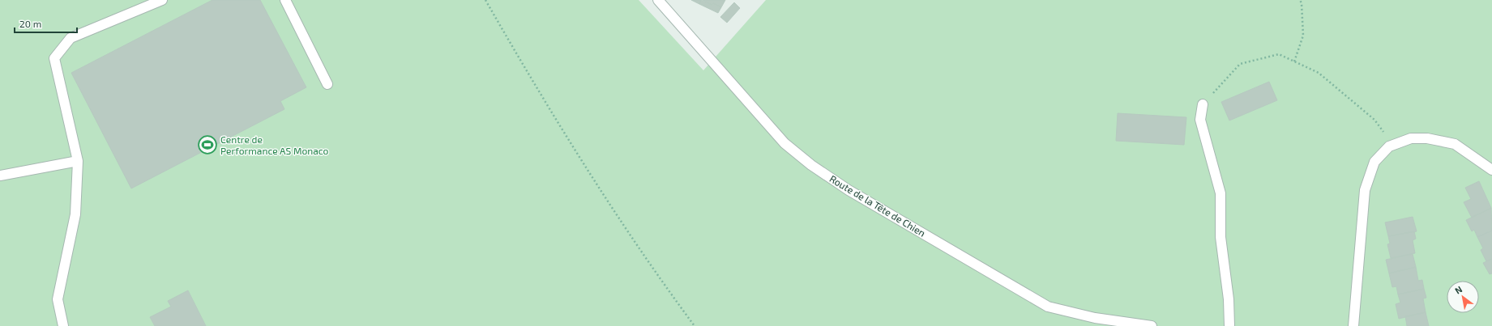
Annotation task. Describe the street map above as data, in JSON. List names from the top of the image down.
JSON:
{
  "streets": {
    "street": ["Route de la Tête de Chien"]
  },
  "places": {
    "sports": ["Centre de Performance AS Monaco"]
  },
  "scale_bar": "20 m",
  "north": "top left"
}
